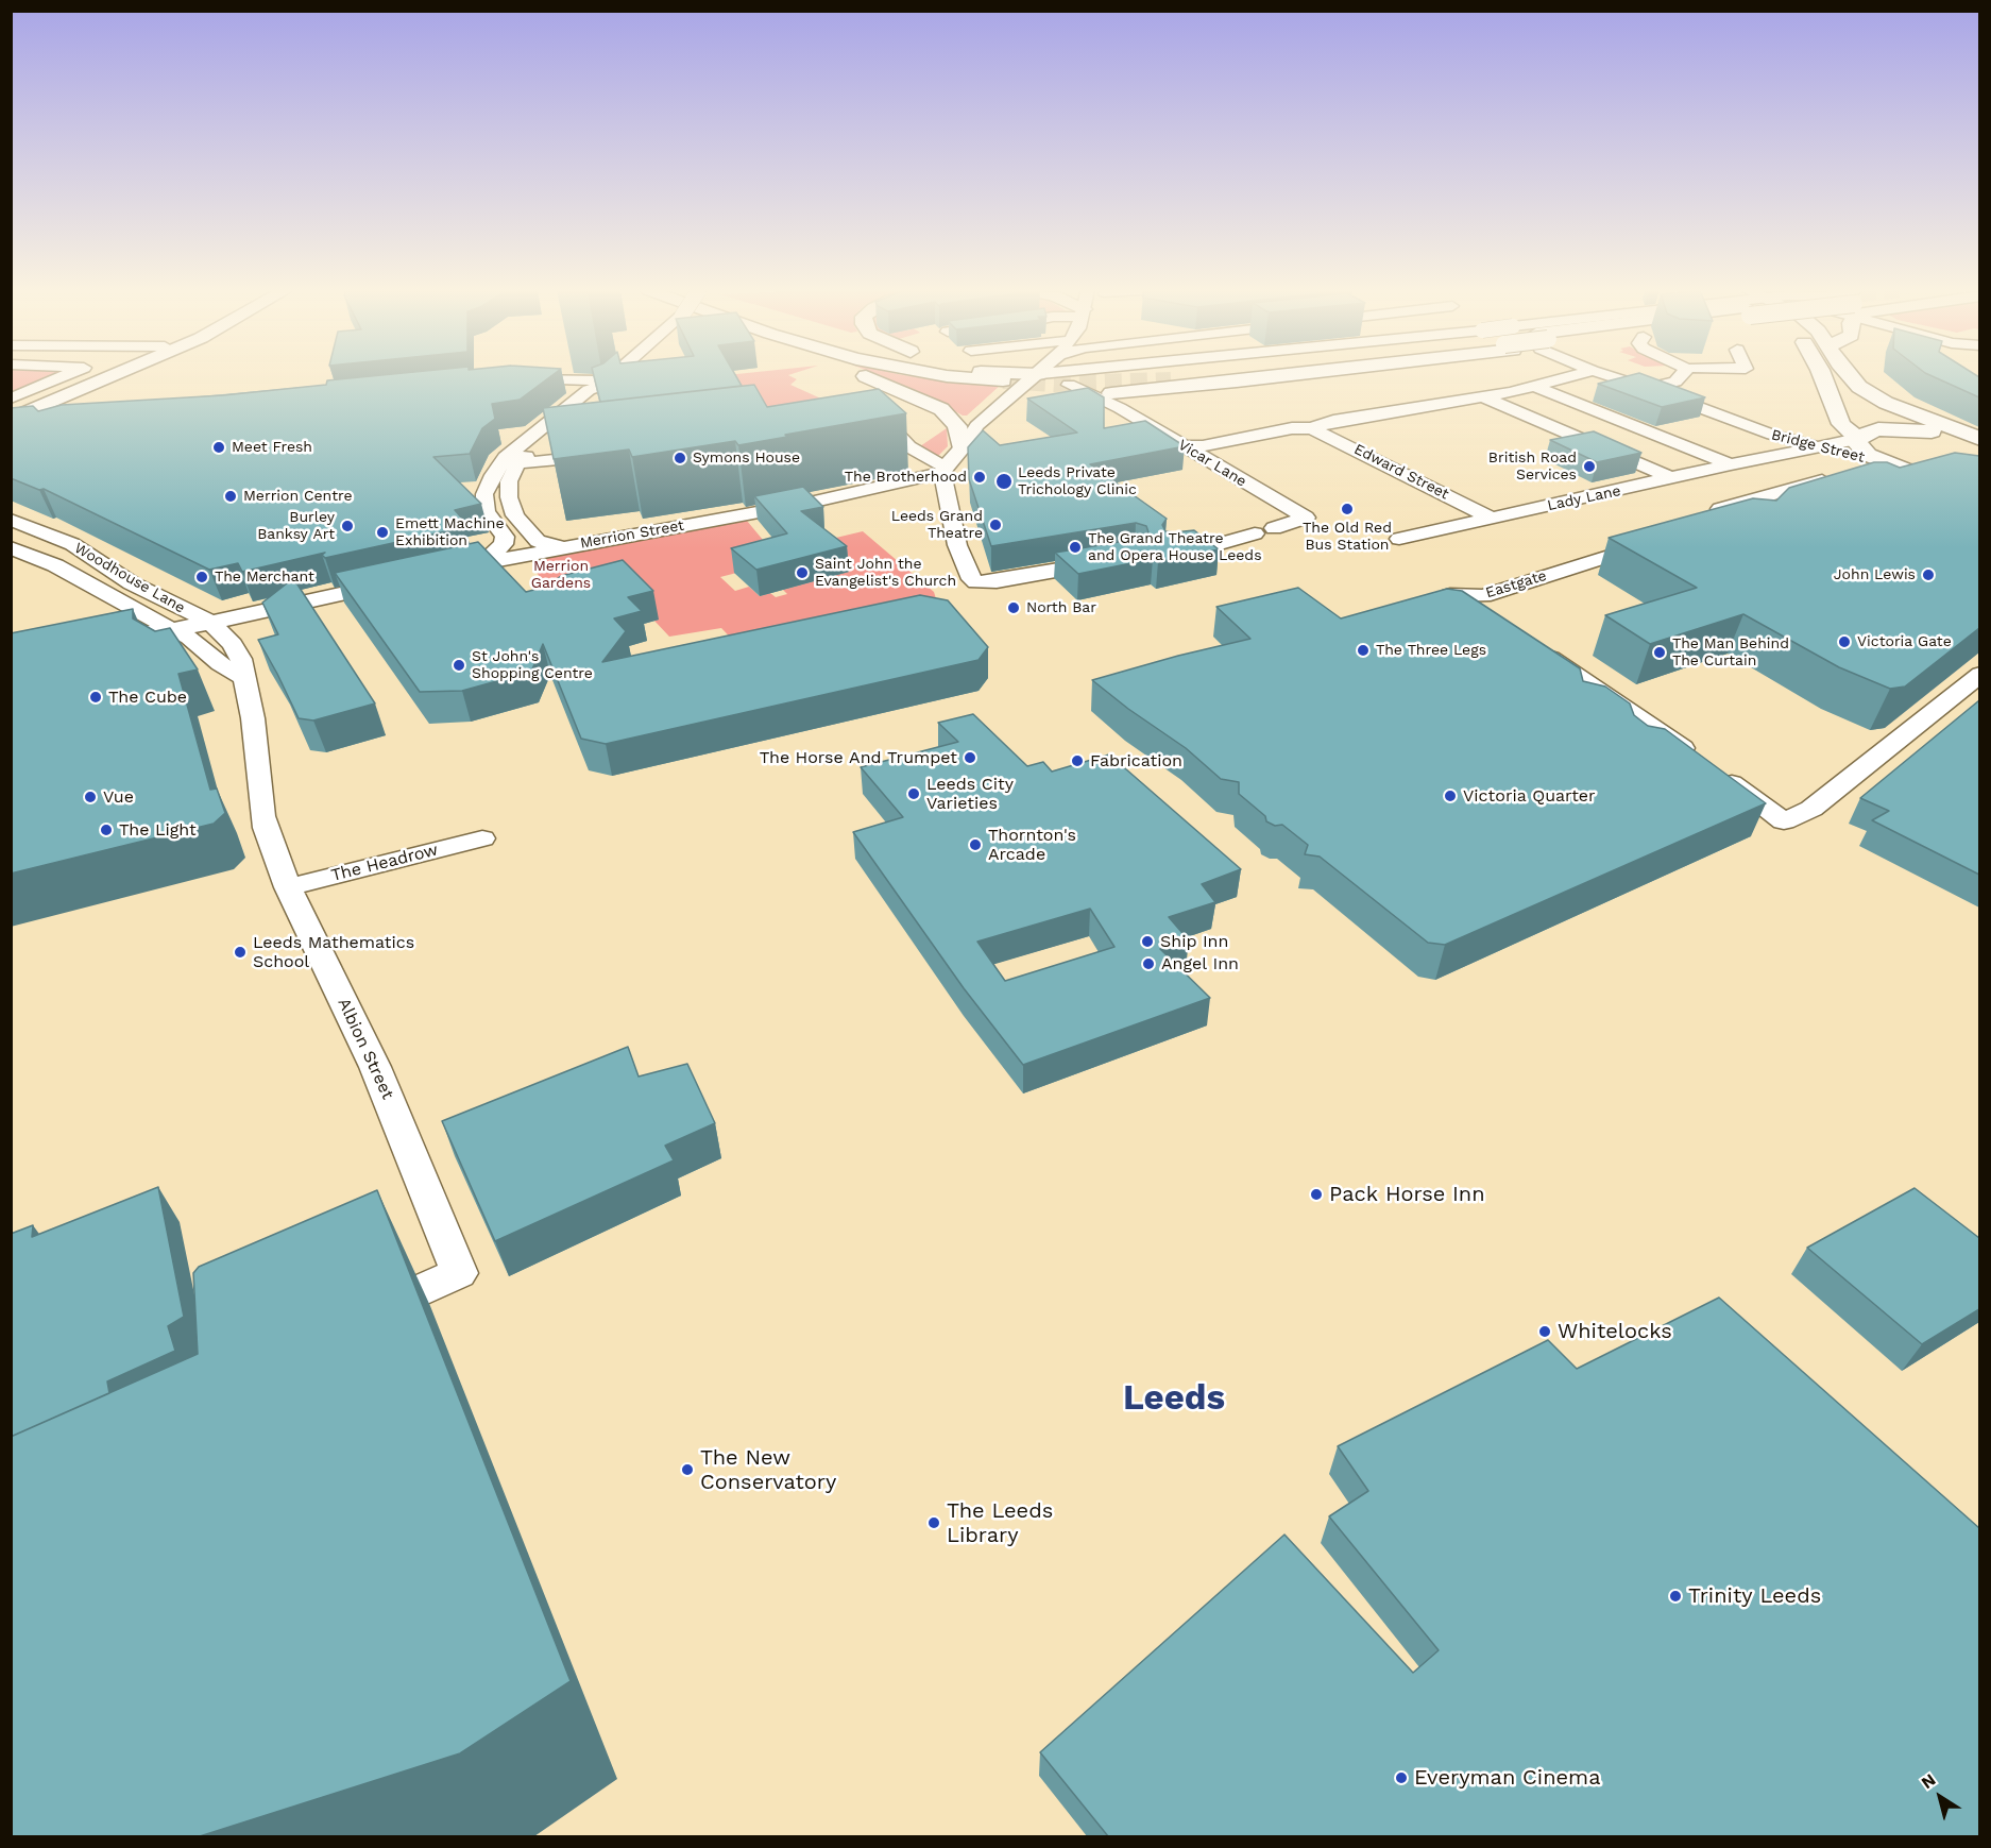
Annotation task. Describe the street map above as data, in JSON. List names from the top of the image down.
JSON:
{
  "streets": {
    "street": [
      "Bridge Street",
      "Vicar Lane",
      "Edward Street",
      "Lady Lane",
      "Merrion Street",
      "Woodhouse Lane",
      "Eastgate",
      "The Headrow",
      "Albion Street"
    ]
  },
  "crossings": [
    ["Bridge Street", "Lady Lane"],
    ["Edward Street", "Lady Lane"],
    ["Woodhouse Lane", "Albion Street"],
    ["The Headrow", "Albion Street"]
  ],
  "districts": ["Leeds"],
  "parks": ["Merrion Gardens"],
  "places": [
    "Meet Fresh",
    "Symons House",
    "British Road Services",
    "The Brotherhood",
    "Leeds Private Trichology Clinic",
    "Merrion Centre",
    "The Old Red Bus Station",
    "Leeds Grand Theatre",
    "Burley Banksy Art",
    "Emett Machine Exhibition",
    "The Grand Theatre and Opera House Leeds",
    "Saint John the Evangelist's Church",
    "John Lewis",
    "The Merchant",
    "North Bar",
    "Victoria Gate",
    "The Three Legs",
    "The Man Behind The Curtain",
    "St John's Shopping Centre",
    "The Cube",
    "The Horse And Trumpet",
    "Fabrication",
    "Leeds City Varieties",
    "Victoria Quarter",
    "Vue",
    "The Light",
    "Thornton's Arcade",
    "Ship Inn",
    "Leeds Mathematics School",
    "Angel Inn",
    "Pack Horse Inn",
    "Whitelocks",
    "The New Conservatory",
    "The Leeds Library",
    "Trinity Leeds",
    "Everyman Cinema"
  ],
  "north": "top left"
}
